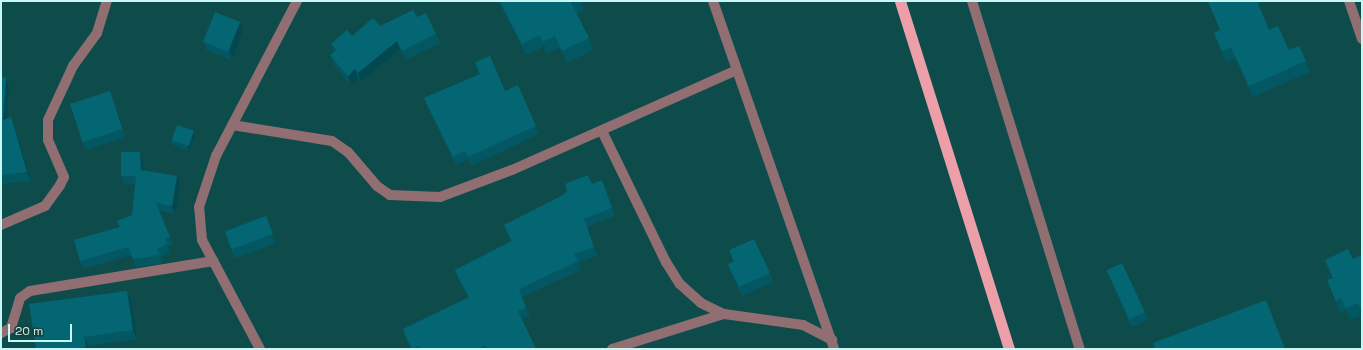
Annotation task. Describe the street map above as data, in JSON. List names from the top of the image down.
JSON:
{
  "scale_bar": "20 m"
}
